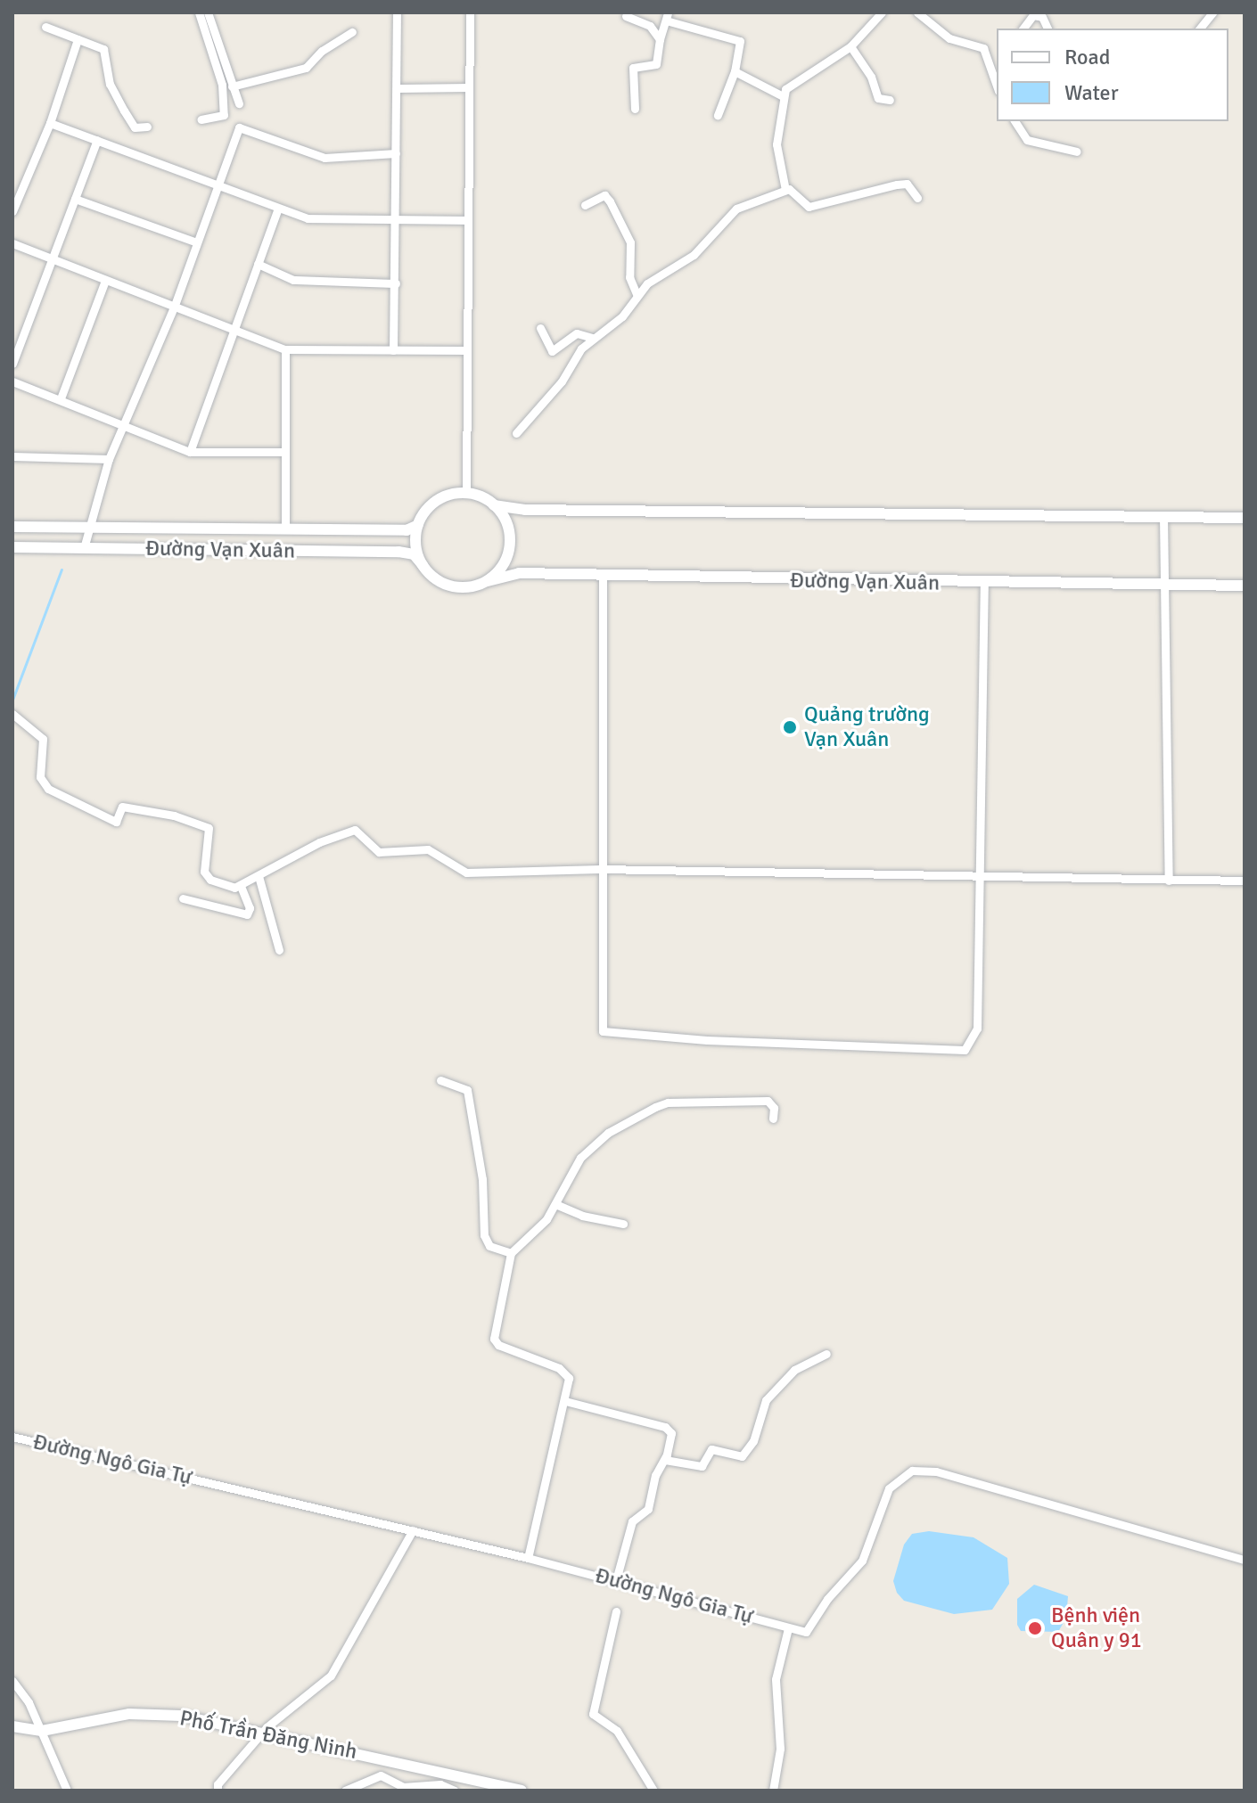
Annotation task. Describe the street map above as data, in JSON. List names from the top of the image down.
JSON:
{
  "streets": {
    "street": ["Đường Vạn Xuân", "Đường Ngô Gia Tự", "Phố Trần Đăng Ninh"]
  },
  "places": ["Quảng trường Vạn Xuân", "Bệnh viện Quân y 91"],
  "legend": ["Road", "Water"]
}
